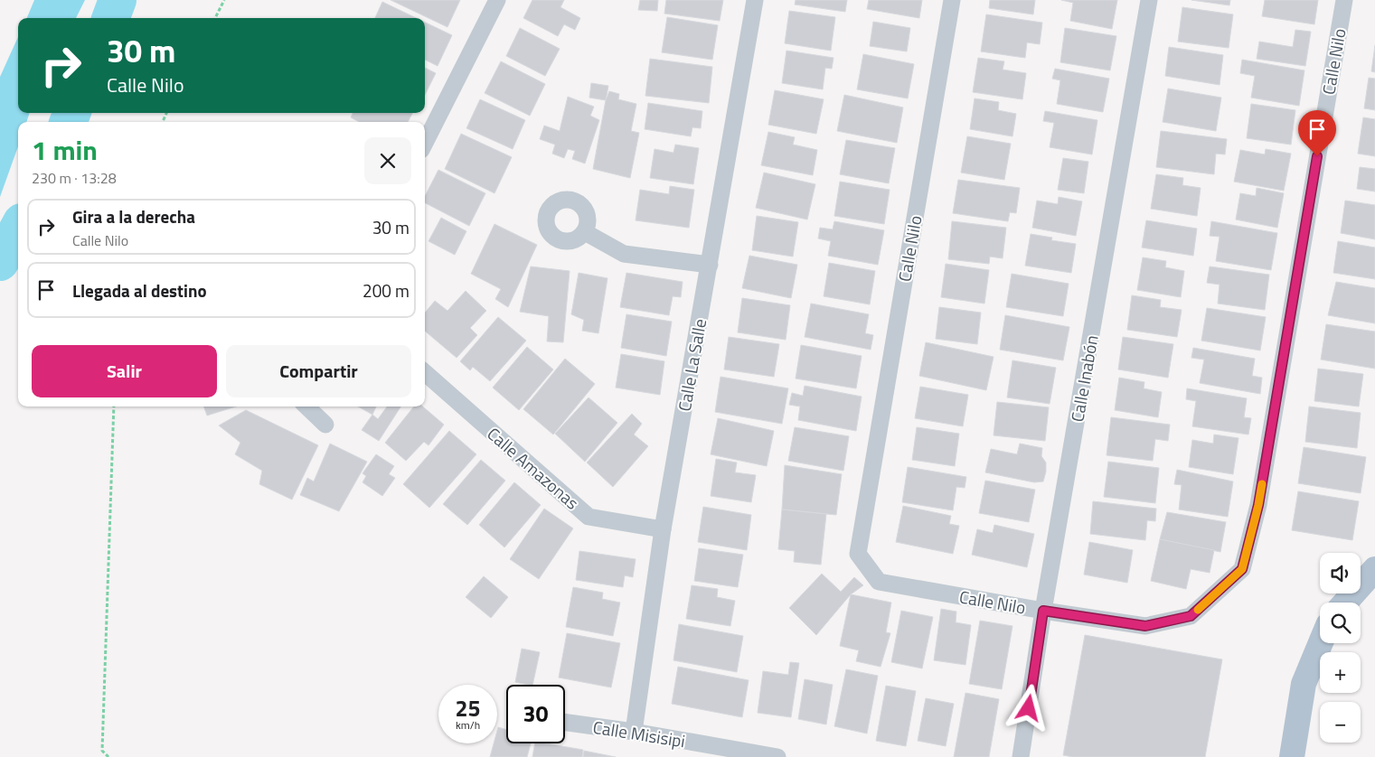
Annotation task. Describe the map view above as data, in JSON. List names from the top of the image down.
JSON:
{
  "streets": {
    "street": [
      "Calle Nilo",
      "Calle La Salle",
      "Calle Inabón",
      "Calle Amazonas",
      "Calle Misisipi"
    ]
  },
  "crossings": [
    ["Calle Nilo", "Calle Inabón"],
    ["Calle La Salle", "Calle Amazonas"],
    ["Calle La Salle", "Calle Misisipi"]
  ],
  "page": {
    "turn": ["30 m", "Calle Nilo"],
    "heading": ["1 min", "230 m · 13:28"],
    "list": [
      {
        "name": "Gira a la derecha",
        "note": "Calle Nilo",
        "value": "30 m"
      },
      {
        "name": "Llegada al destino",
        "value": "200 m"
      }
    ],
    "buttons": ["Salir", "Compartir"],
    "map_buttons": ["+", "−"],
    "speed": "25 km/h",
    "limit": "30"
  }
}
